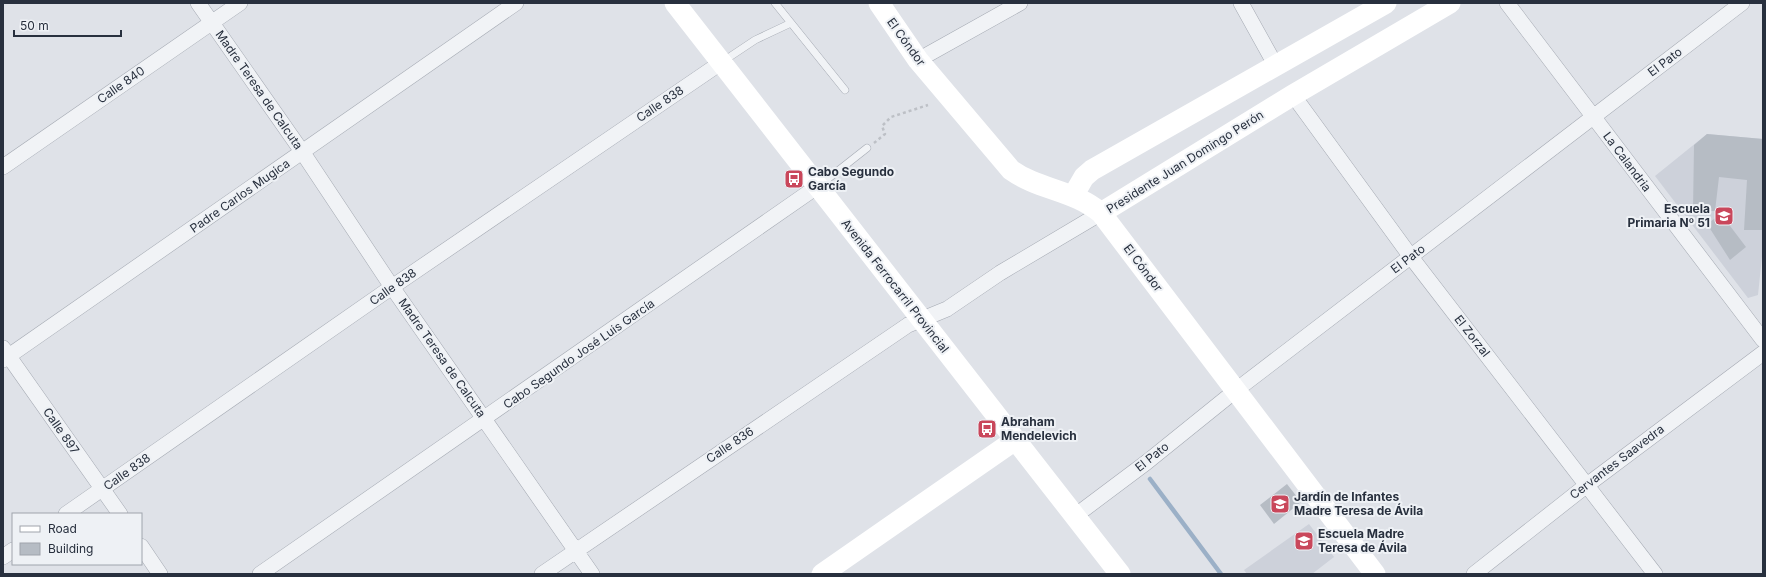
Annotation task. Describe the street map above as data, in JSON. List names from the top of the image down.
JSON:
{
  "streets": {
    "main road": ["El Cóndor", "Presidente Juan Domingo Perón", "Avenida Ferrocarril Provincial"],
    "street": [
      "El Pato",
      "Calle 840",
      "Madre Teresa de Calcuta",
      "Calle 838",
      "La Calandria",
      "Padre Carlos Mugica",
      "El Zorzal",
      "Cabo Segundo José Luis García",
      "Calle 897",
      "Calle 836",
      "Cervantes Saavedra"
    ]
  },
  "crossings": [
    ["El Cóndor", "El Pato"],
    ["El Cóndor", "Presidente Juan Domingo Perón"],
    ["El Pato", "La Calandria"],
    ["El Pato", "Avenida Ferrocarril Provincial"],
    ["El Pato", "El Zorzal"],
    ["Calle 840", "Madre Teresa de Calcuta"],
    ["Madre Teresa de Calcuta", "Calle 838"],
    ["Madre Teresa de Calcuta", "Padre Carlos Mugica"],
    ["Madre Teresa de Calcuta", "Cabo Segundo José Luis García"],
    ["Madre Teresa de Calcuta", "Calle 836"],
    ["Calle 838", "Avenida Ferrocarril Provincial"],
    ["Calle 838", "Calle 897"],
    ["Presidente Juan Domingo Perón", "Avenida Ferrocarril Provincial"],
    ["Presidente Juan Domingo Perón", "El Zorzal"],
    ["Presidente Juan Domingo Perón", "Calle 836"],
    ["Padre Carlos Mugica", "Calle 897"],
    ["Avenida Ferrocarril Provincial", "Cabo Segundo José Luis García"],
    ["Avenida Ferrocarril Provincial", "Calle 836"],
    ["El Zorzal", "Cervantes Saavedra"]
  ],
  "places": {
    "bus stop": ["Cabo Segundo García", "Abraham Mendelevich"],
    "school or university": ["Escuela Primaria Nº 51", "Jardín de Infantes Madre Teresa de Ávila", "Escuela Madre Teresa de Ávila"]
  },
  "legend": ["Road", "Building"],
  "scale_bar": "50 m"
}
